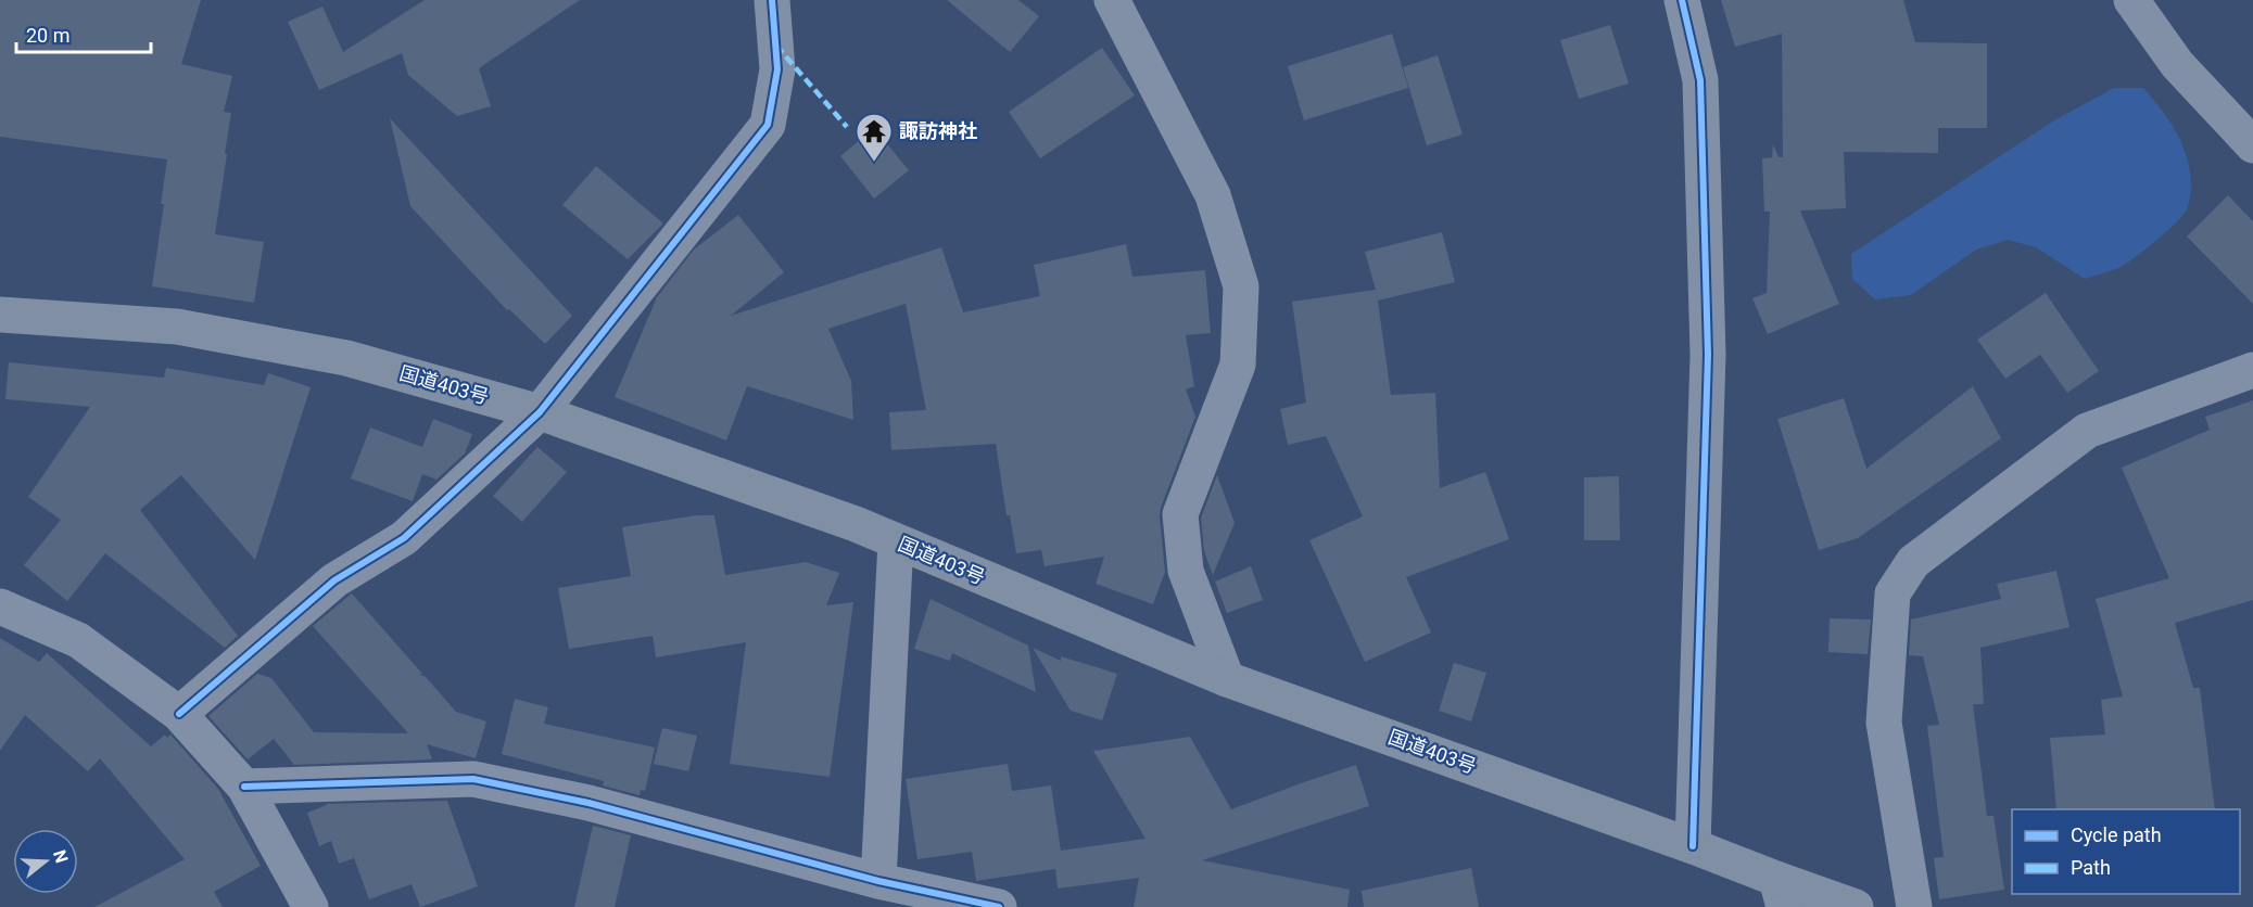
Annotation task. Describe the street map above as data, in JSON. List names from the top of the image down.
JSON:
{
  "streets": {
    "highway": ["国道403号"]
  },
  "places": {
    "temple": ["諏訪神社"]
  },
  "legend": ["Cycle path", "Path"],
  "scale_bar": "20 m",
  "north": "right"
}
